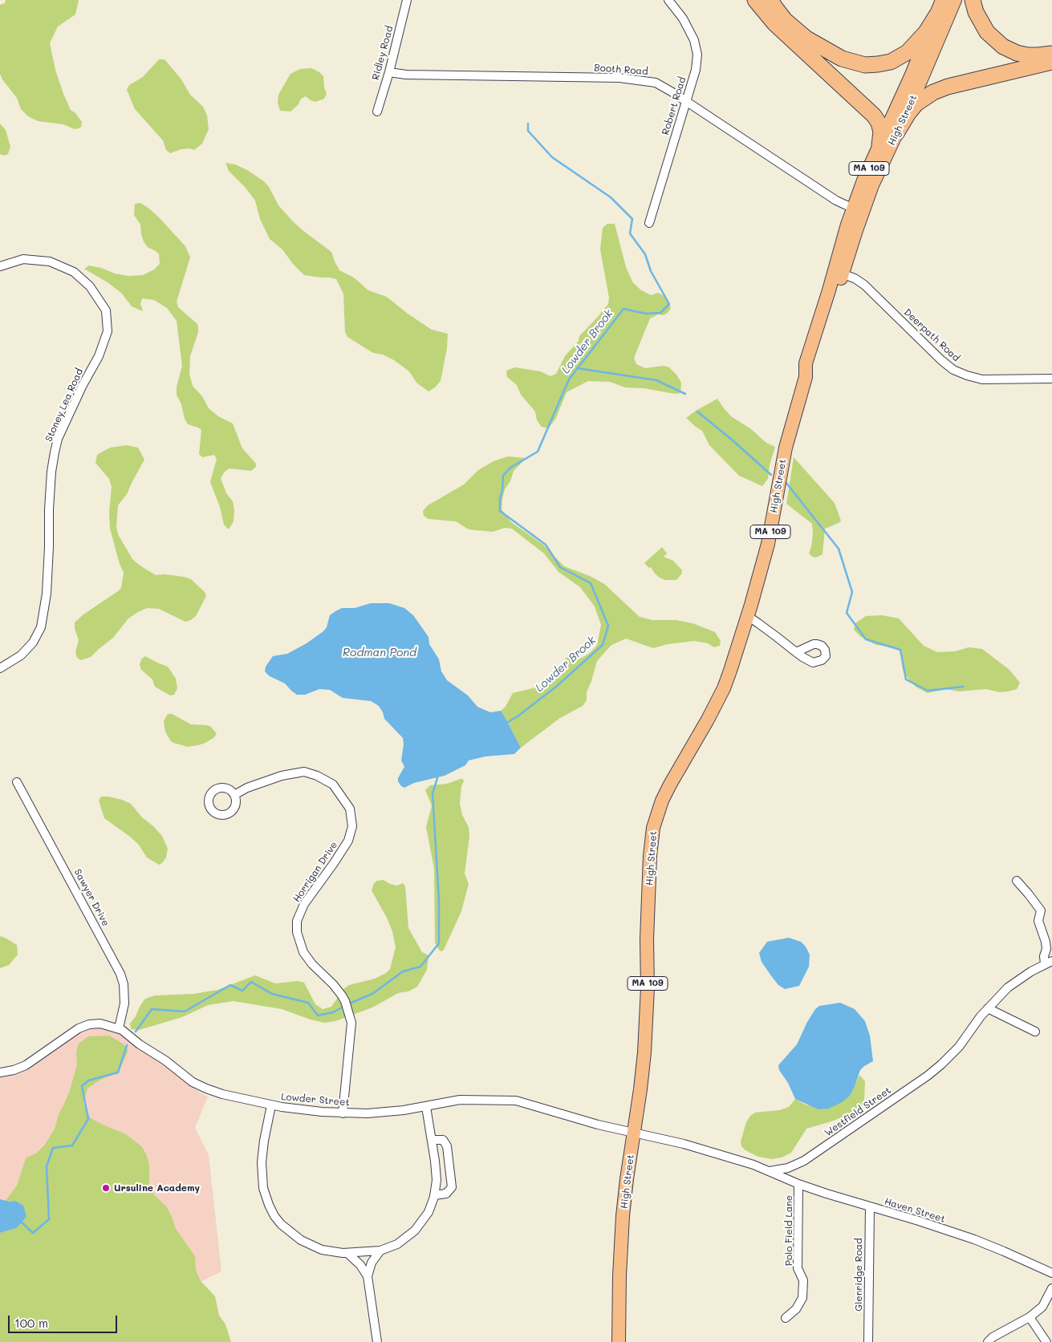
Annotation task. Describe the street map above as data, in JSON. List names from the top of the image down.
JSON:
{
  "streets": {
    "main road": ["High Street", "MA 109"],
    "street": [
      "Ridley Road",
      "Booth Road",
      "Robert Road",
      "Deerpath Road",
      "Stoney Lea Road",
      "Horrigan Drive",
      "Sawyer Drive",
      "Lowder Street",
      "Westfield Street",
      "Haven Street",
      "Polo Field Lane",
      "Glenridge Road"
    ]
  },
  "crossings": [
    ["Ridley Road", "Booth Road"],
    ["Booth Road", "Robert Road"],
    ["Booth Road", "High Street"],
    ["High Street", "Deerpath Road"],
    ["High Street", "Lowder Street"],
    ["Horrigan Drive", "Lowder Street"],
    ["Sawyer Drive", "Lowder Street"],
    ["Westfield Street", "Haven Street"],
    ["Haven Street", "Polo Field Lane"],
    ["Haven Street", "Glenridge Road"]
  ],
  "water": ["Lowder Brook", "Rodman Pond"],
  "places": ["Ursuline Academy"],
  "scale_bar": "100 m"
}
